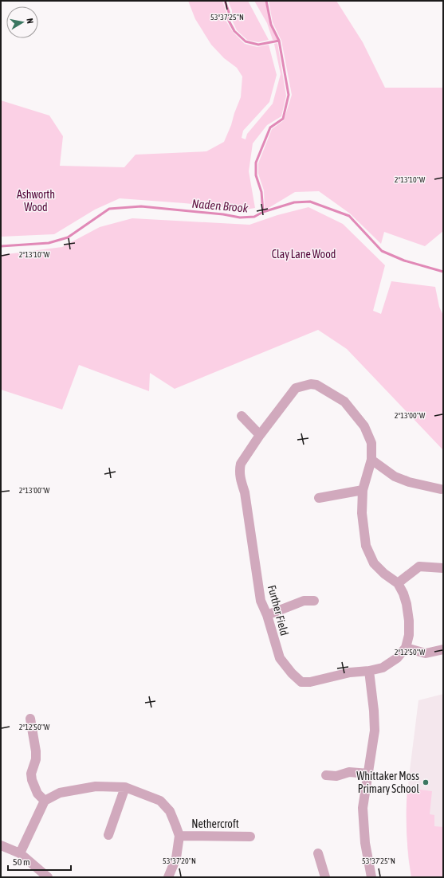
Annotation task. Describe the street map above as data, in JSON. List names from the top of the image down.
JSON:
{
  "streets": {
    "street": ["Further Field", "Nethercroft"]
  },
  "water": ["Naden Brook"],
  "parks": ["Ashworth Wood", "Clay Lane Wood"],
  "places": ["Whittaker Moss Primary School"],
  "scale_bar": "50 m",
  "north": "right",
  "coordinates": [
    "53°37'25\"N",
    "2°13'10\"W",
    "2°13'00\"W",
    "2°12'50\"W",
    "53°37'20\"N"
  ]
}
